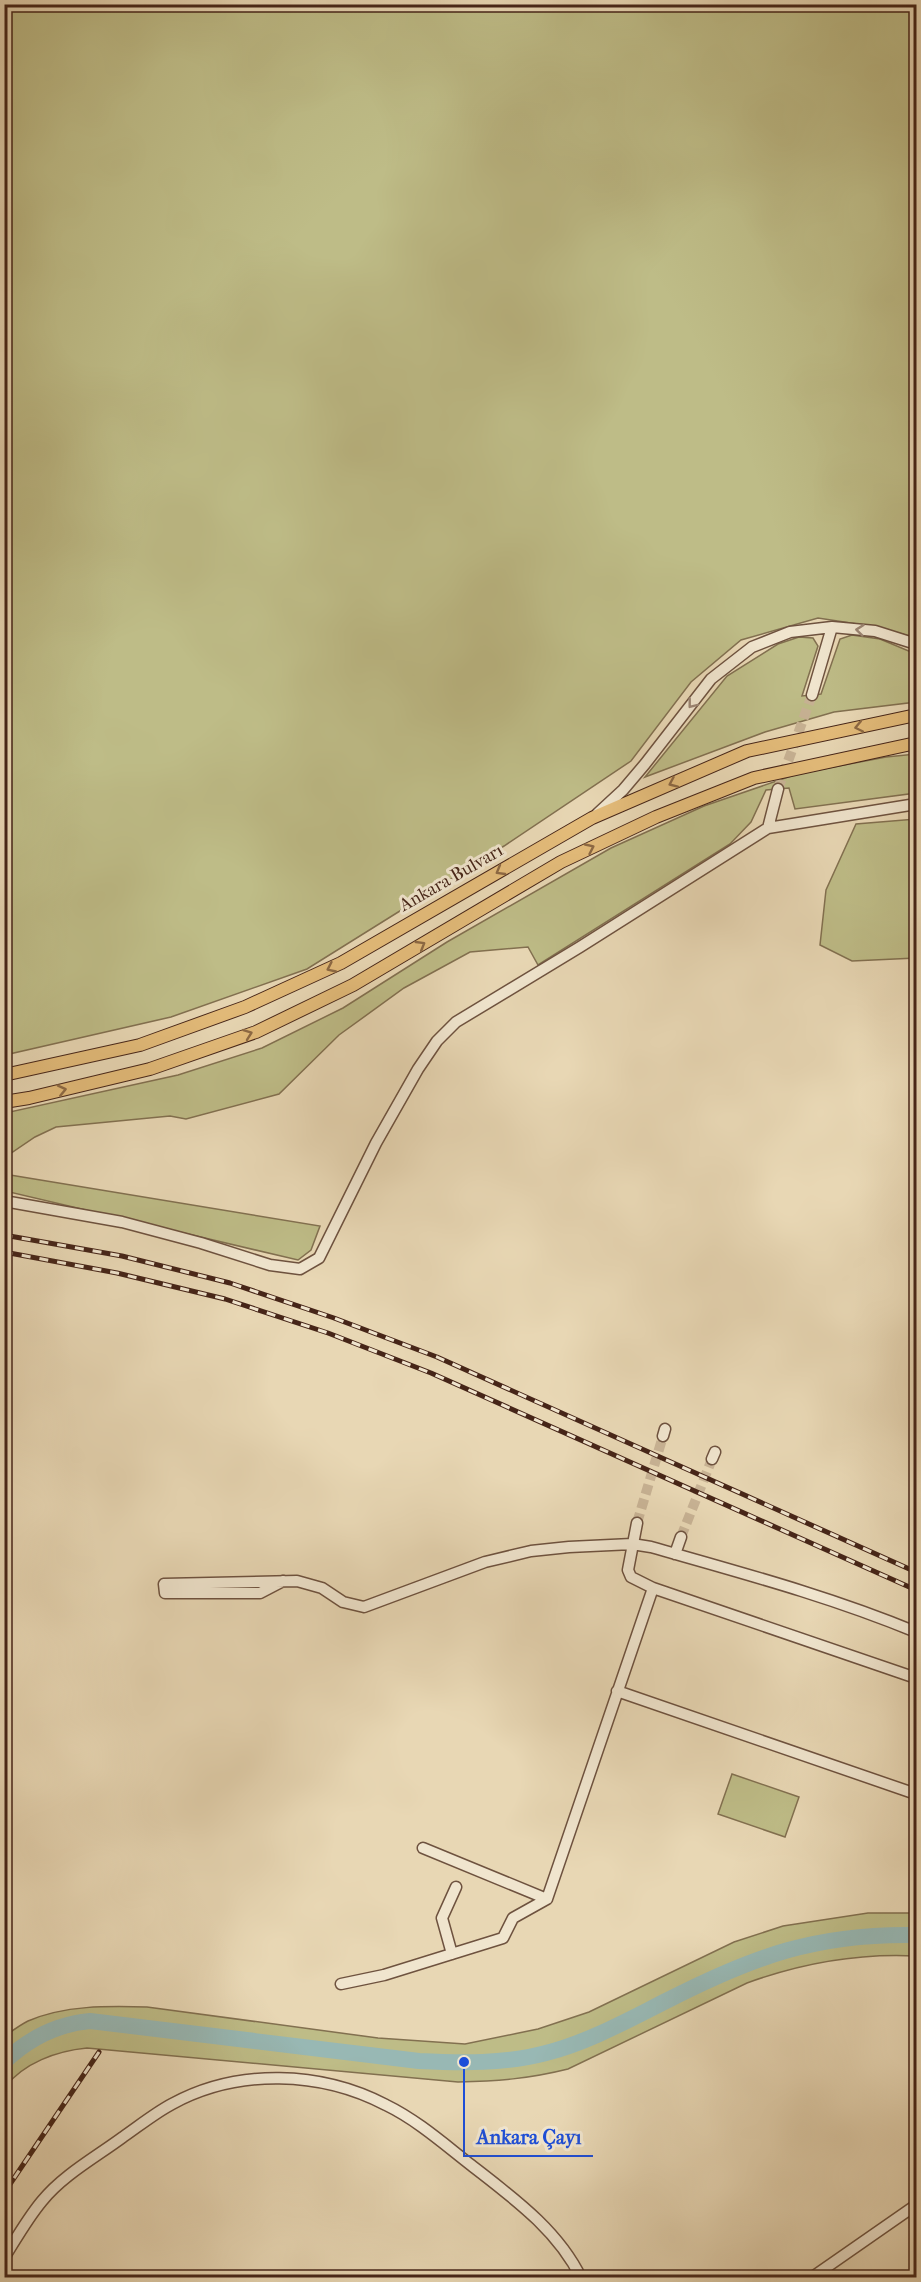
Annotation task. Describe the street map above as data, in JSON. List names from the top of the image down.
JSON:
{
  "streets": {
    "main road": ["Ankara Bulvarı"]
  },
  "places": ["Ankara Çayı"]
}
